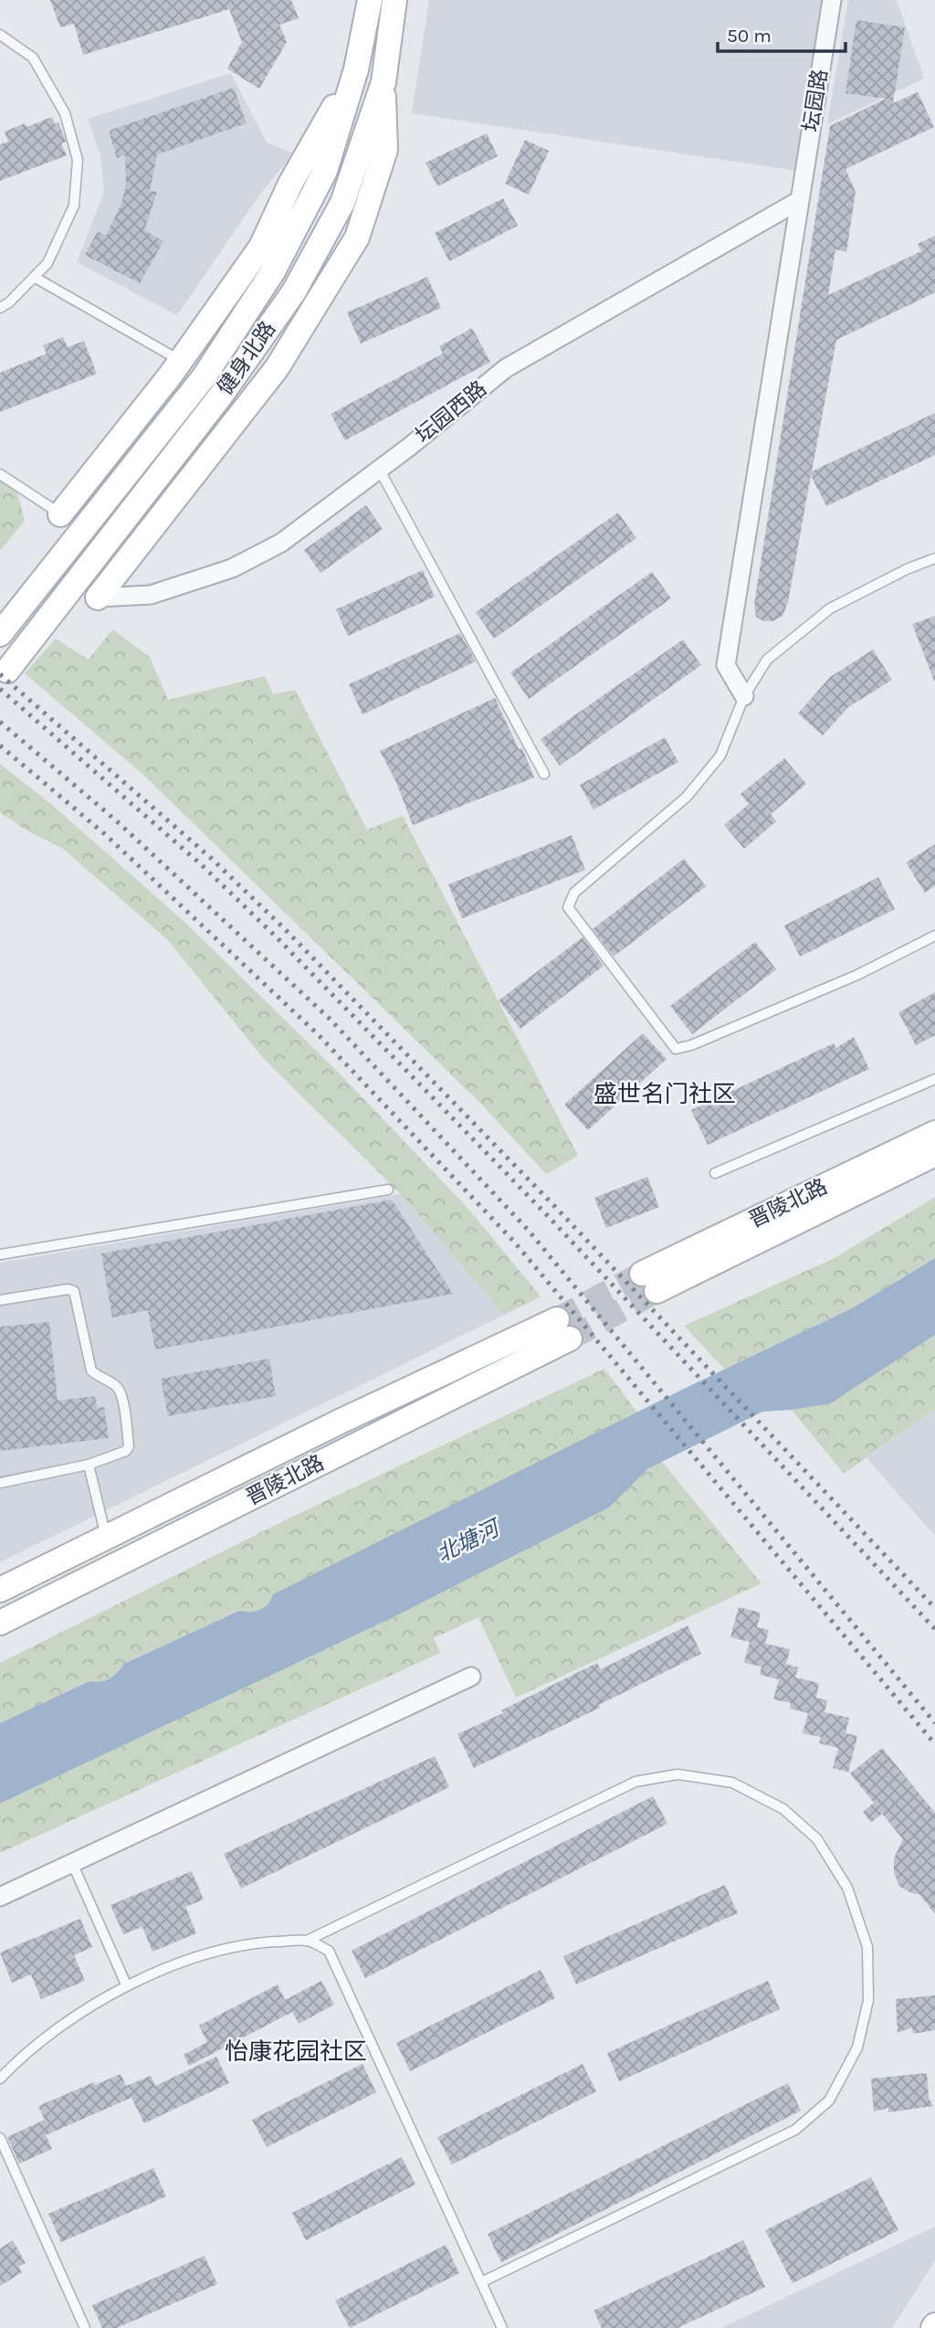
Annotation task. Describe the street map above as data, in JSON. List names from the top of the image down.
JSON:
{
  "streets": {
    "main road": ["健身北路", "晋陵北路"],
    "street": ["坛园路", "坛园西路"]
  },
  "crossings": [
    ["坛园路", "坛园西路"]
  ],
  "districts": ["盛世名门社区", "怡康花园社区"],
  "water": ["北塘河"],
  "scale_bar": "50 m"
}
